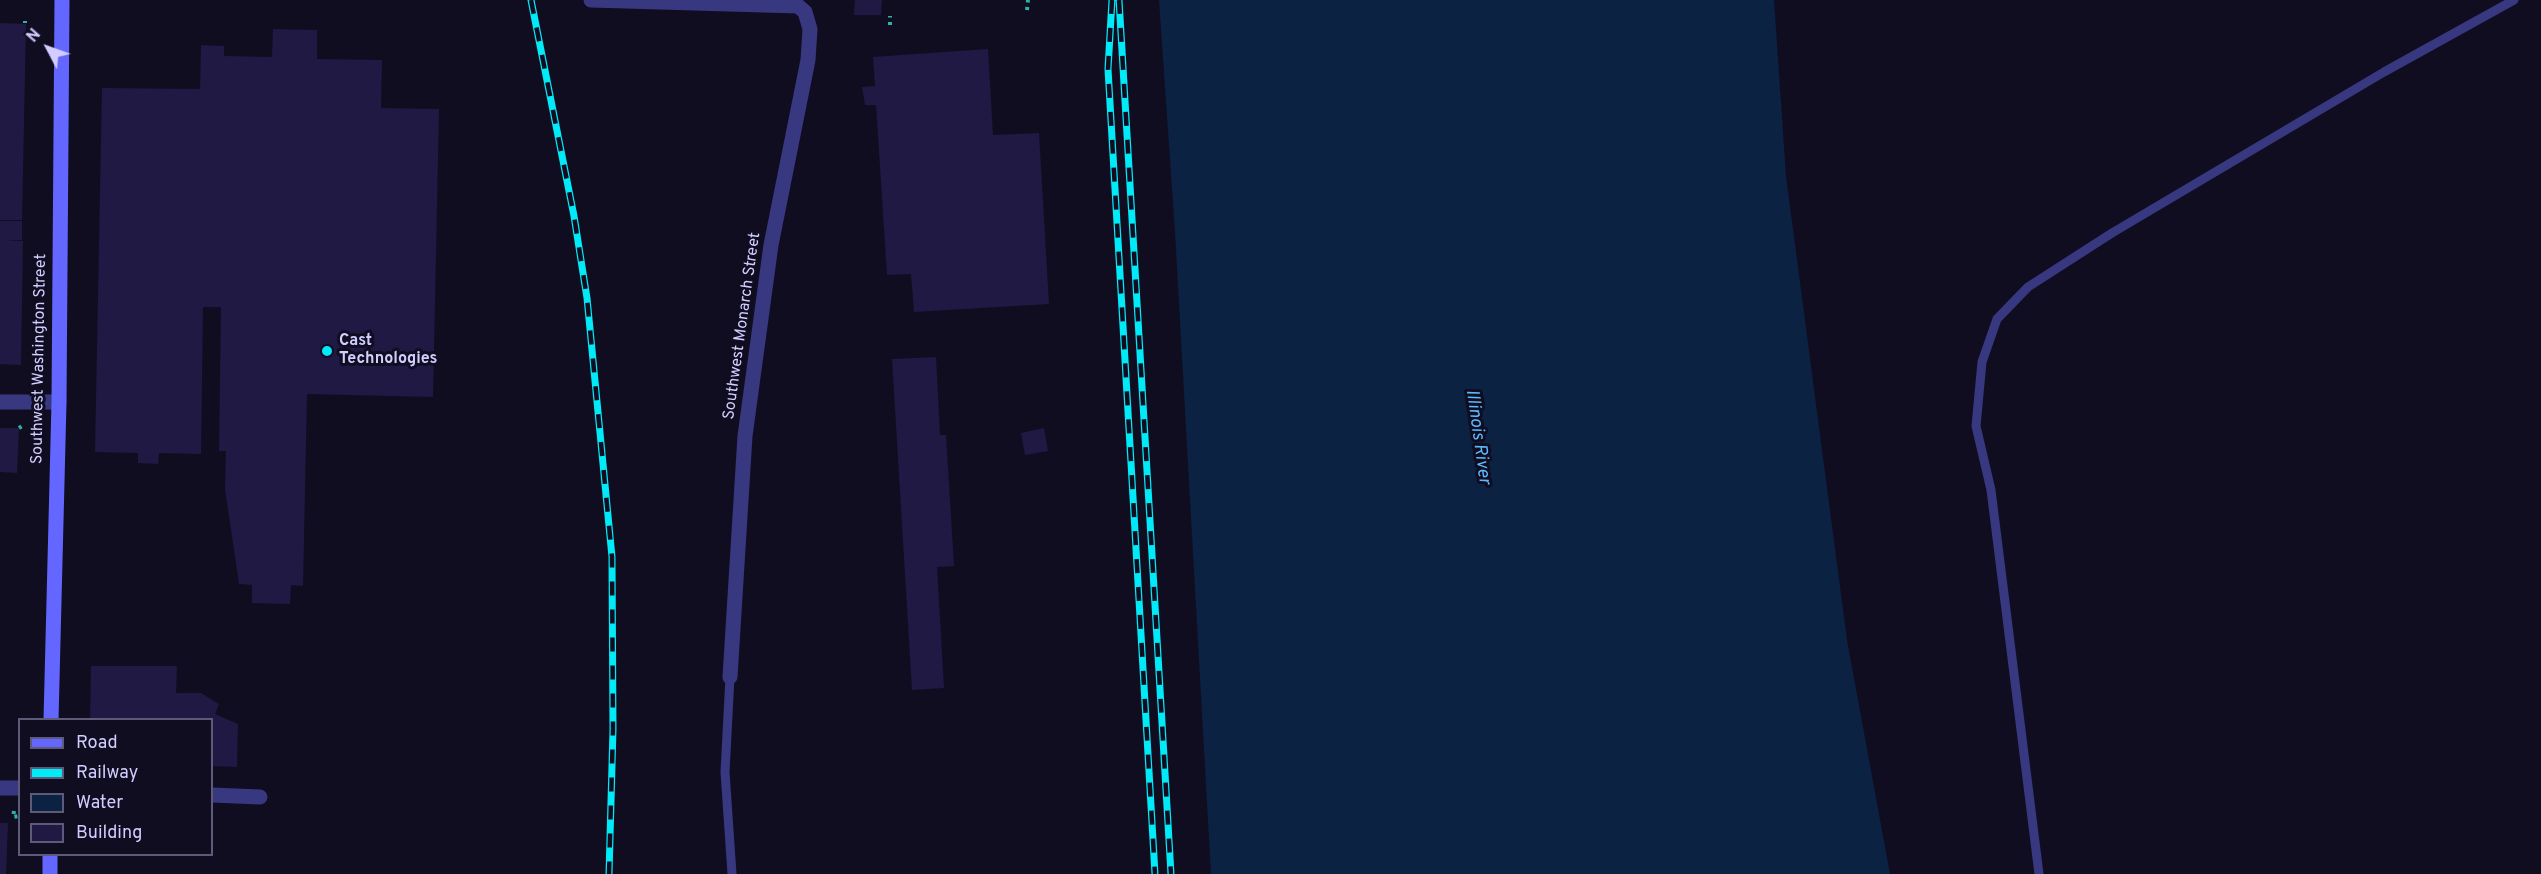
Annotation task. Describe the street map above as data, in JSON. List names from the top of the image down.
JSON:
{
  "streets": {
    "main road": ["Southwest Washington Street"],
    "street": ["Southwest Monarch Street"]
  },
  "water": ["Illinois River"],
  "places": ["Cast Technologies"],
  "legend": [
    "Road",
    "Railway",
    "Water",
    "Building"
  ],
  "north": "top left"
}
